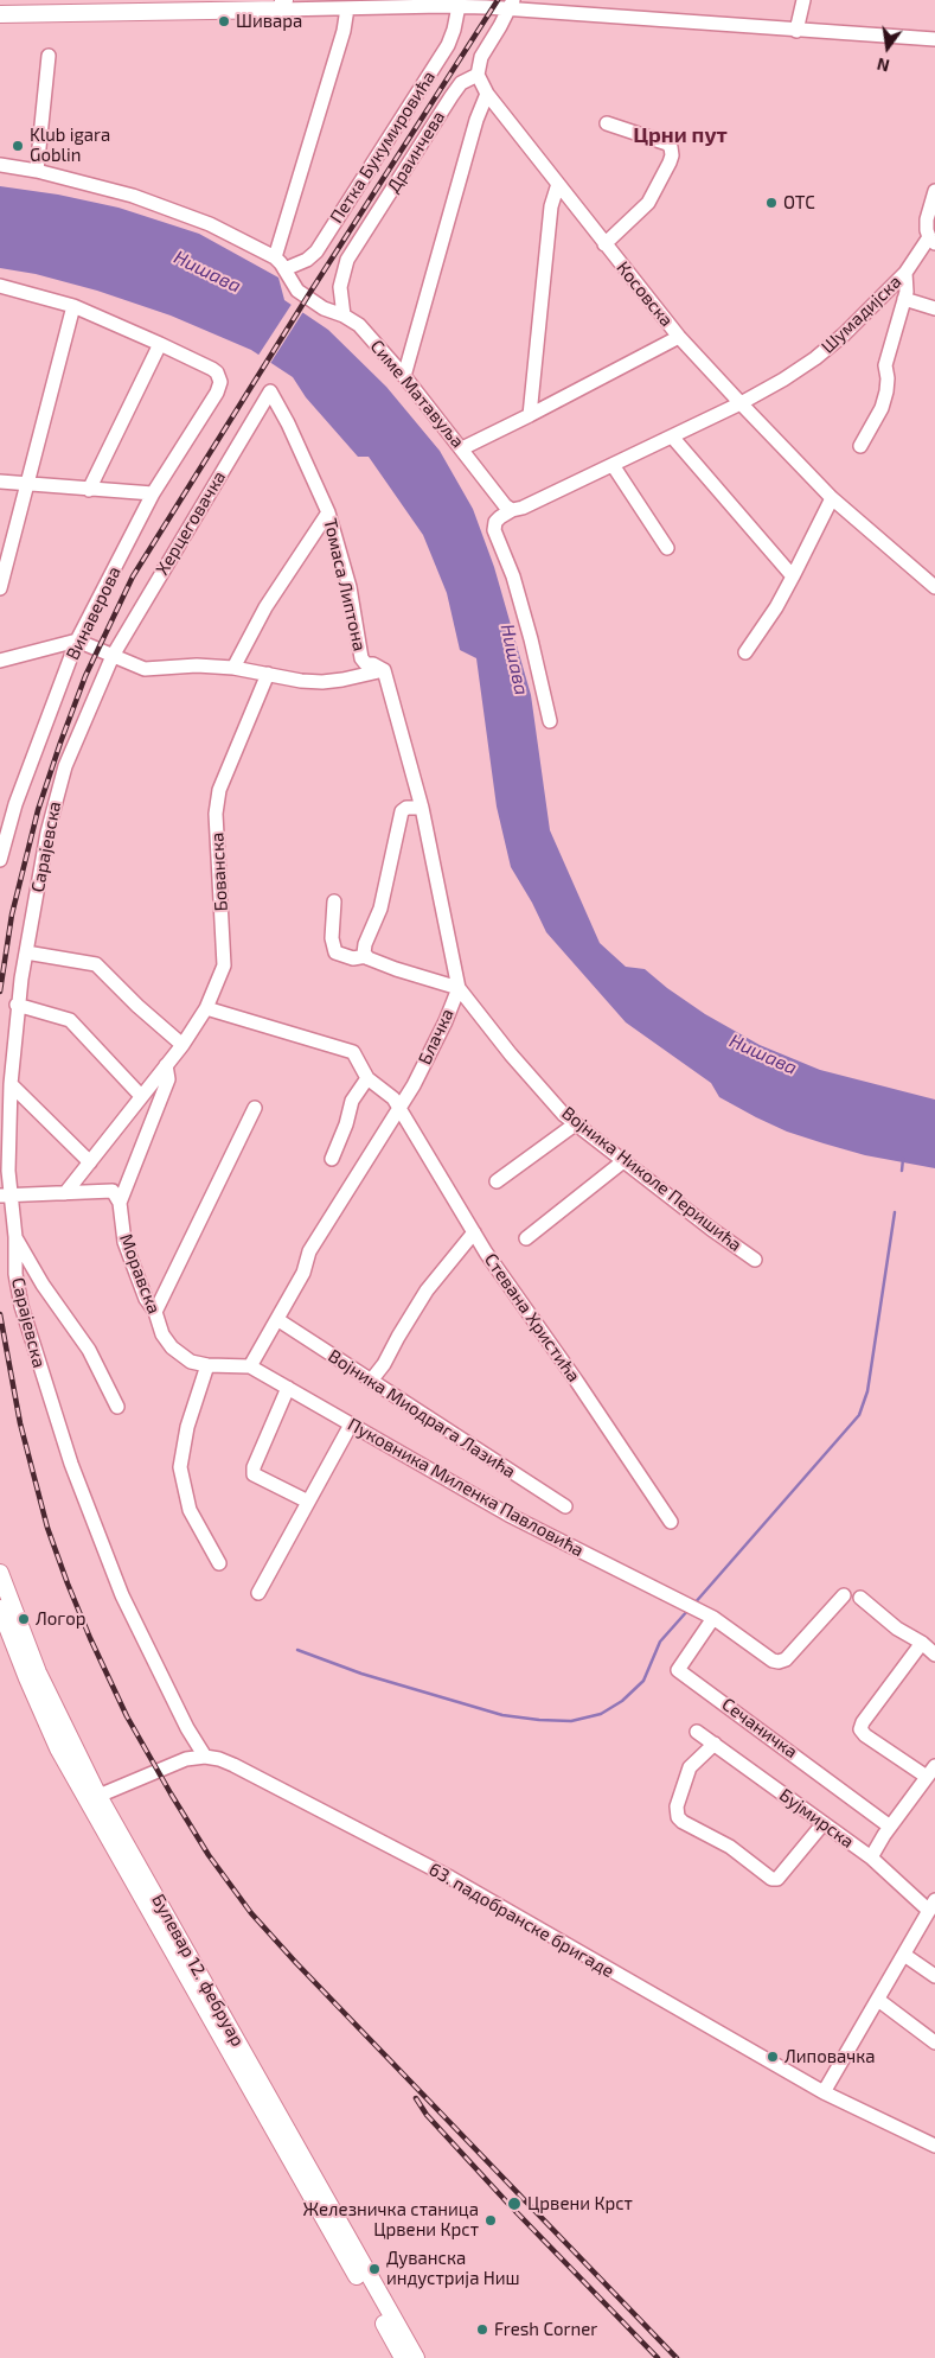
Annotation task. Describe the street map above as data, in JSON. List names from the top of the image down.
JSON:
{
  "streets": {
    "main road": ["Булевар 12. фебруар"],
    "street": [
      "Петка Букумировића",
      "Драинчева",
      "Косовска",
      "Шумадијска",
      "Симе Матавуља",
      "Херцеговачка",
      "Томаса Липтона",
      "Винаверова",
      "Сарајевска",
      "Бованска",
      "Блачка",
      "Војника Николе Перишића",
      "Моравска",
      "Стевана Христића",
      "Војника Миодрага Лазића",
      "Пуковника Миленка Павловића",
      "Сечаничка",
      "Бујмирска",
      "63. падобранске бригаде"
    ]
  },
  "crossings": [
    ["Петка Букумировића", "Симе Матавуља"],
    ["Драинчева", "Косовска"],
    ["Драинчева", "Симе Матавуља"],
    ["Косовска", "Шумадијска"],
    ["Шумадијска", "Симе Матавуља"],
    ["Херцеговачка", "Томаса Липтона"],
    ["Херцеговачка", "Сарајевска"],
    ["Томаса Липтона", "Блачка"],
    ["Сарајевска", "63. падобранске бригаде"],
    ["Блачка", "Војника Николе Перишића"],
    ["Блачка", "Моравска"],
    ["Блачка", "Стевана Христића"],
    ["Блачка", "Војника Миодрага Лазића"],
    ["Блачка", "Пуковника Миленка Павловића"],
    ["Моравска", "Пуковника Миленка Павловића"],
    ["Пуковника Миленка Павловића", "Сечаничка"]
  ],
  "districts": ["Црни пут"],
  "water": ["Нишава"],
  "places": [
    "Шивара",
    "Klub igara Goblin",
    "OTC",
    "Логор",
    "Липовачка",
    "Црвени Крст",
    "Железничка станица Црвени Крст",
    "Дуванска индустрија Ниш",
    "Fresh Corner"
  ],
  "north": "bottom"
}
